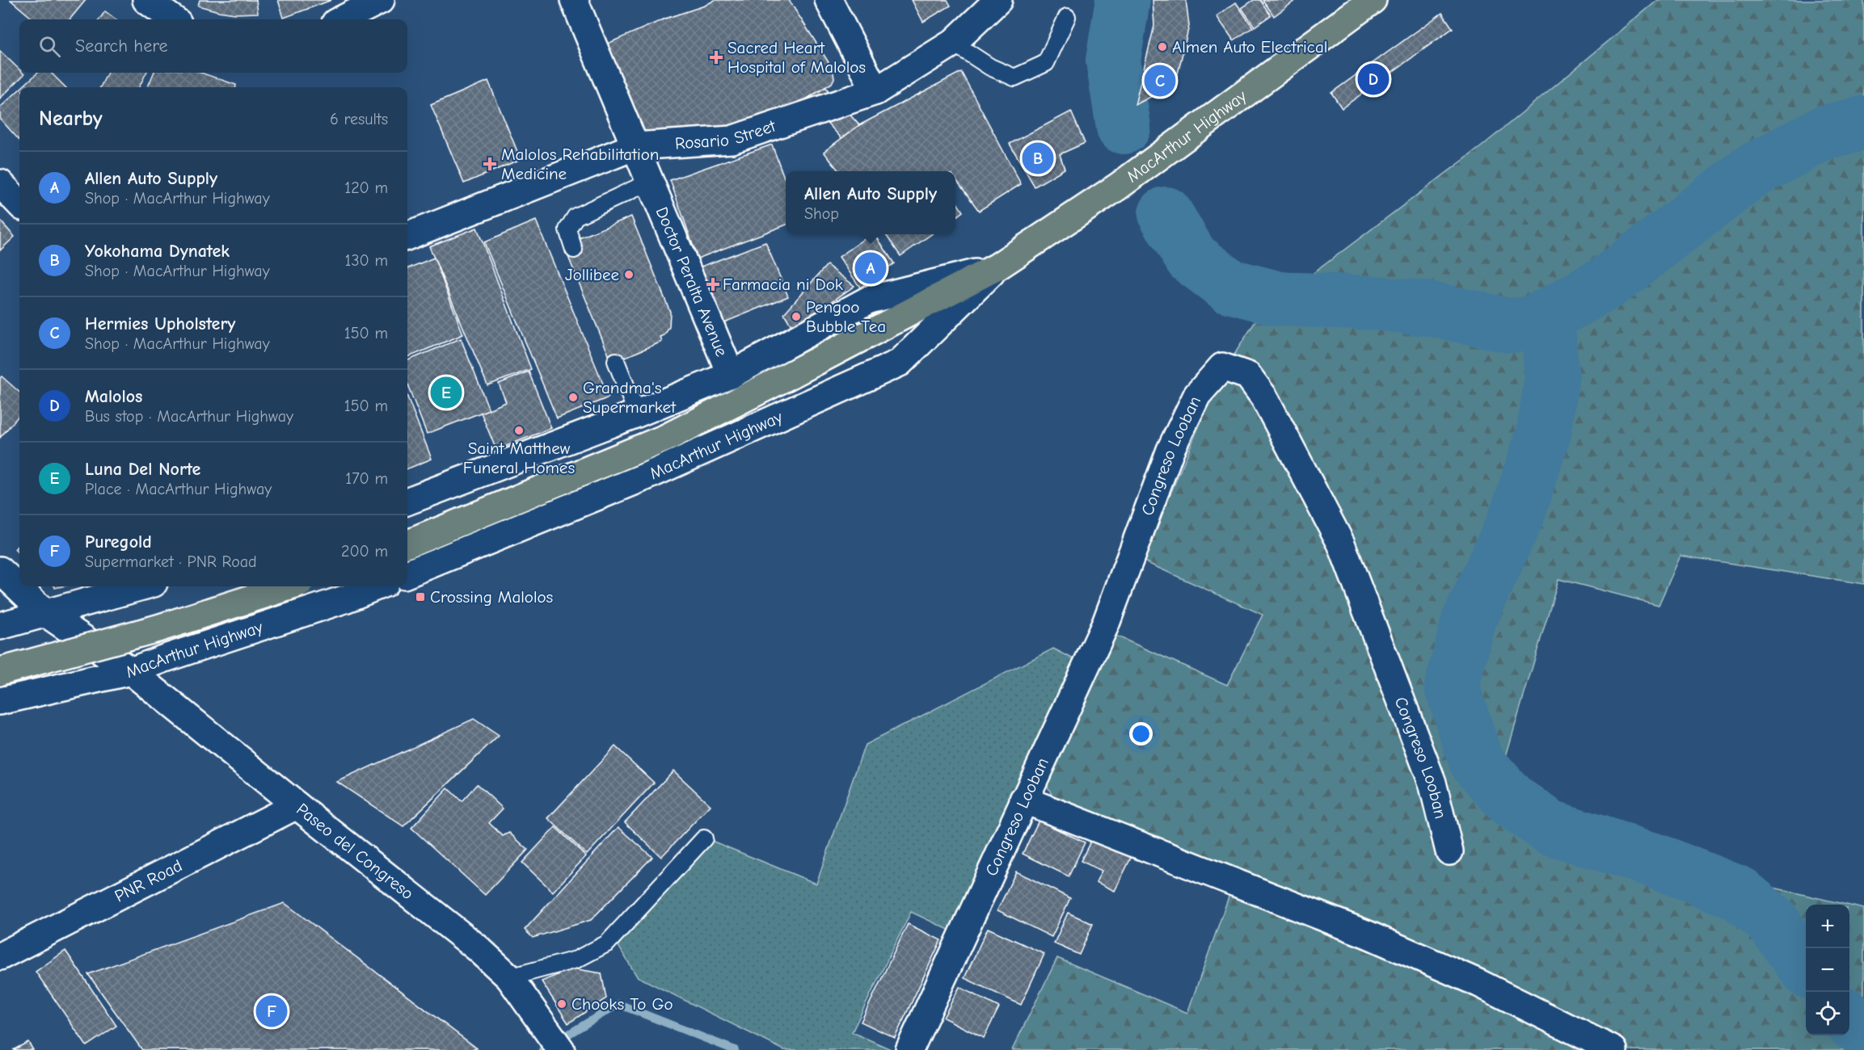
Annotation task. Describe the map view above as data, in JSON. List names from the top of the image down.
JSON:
{
  "streets": {
    "highway": ["MacArthur Highway"],
    "street": [
      "Rosario Street",
      "Doctor Peralta Avenue",
      "Congreso Looban",
      "Paseo del Congreso",
      "PNR Road"
    ]
  },
  "crossings": [
    ["Rosario Street", "Doctor Peralta Avenue"],
    ["MacArthur Highway", "Doctor Peralta Avenue"],
    ["MacArthur Highway", "Paseo del Congreso"],
    ["Paseo del Congreso", "PNR Road"]
  ],
  "places": {
    "other": [
      "Almen Auto Electrical",
      "Jollibee",
      "Pengoo Bubble Tea",
      "Grandma's Supermarket",
      "Saint Matthew Funeral Homes",
      "Chooks To Go"
    ],
    "health": ["Sacred Heart Hospital of Malolos", "Malolos Rehabilitation Medicine", "Farmacia ni Dok"],
    "transit": ["Crossing Malolos"]
  },
  "page": {
    "search": "Search here",
    "pins": [
      "D",
      "C",
      "B",
      "A",
      "E",
      "F"
    ],
    "heading": ["Nearby", "6 results"],
    "list": [
      {
        "mark": "A",
        "name": "Allen Auto Supply",
        "note": "Shop · MacArthur Highway",
        "value": "120 m"
      },
      {
        "mark": "B",
        "name": "Yokohama Dynatek",
        "note": "Shop · MacArthur Highway",
        "value": "130 m"
      },
      {
        "mark": "C",
        "name": "Hermies Upholstery",
        "note": "Shop · MacArthur Highway",
        "value": "150 m"
      },
      {
        "mark": "D",
        "name": "Malolos",
        "note": "Bus stop · MacArthur Highway",
        "value": "150 m"
      },
      {
        "mark": "E",
        "name": "Luna Del Norte",
        "note": "Place · MacArthur Highway",
        "value": "170 m"
      },
      {
        "mark": "F",
        "name": "Puregold",
        "note": "Supermarket · PNR Road",
        "value": "200 m"
      }
    ],
    "popup": ["Allen Auto Supply", "Shop"],
    "map_buttons": ["+", "−"]
  }
}
